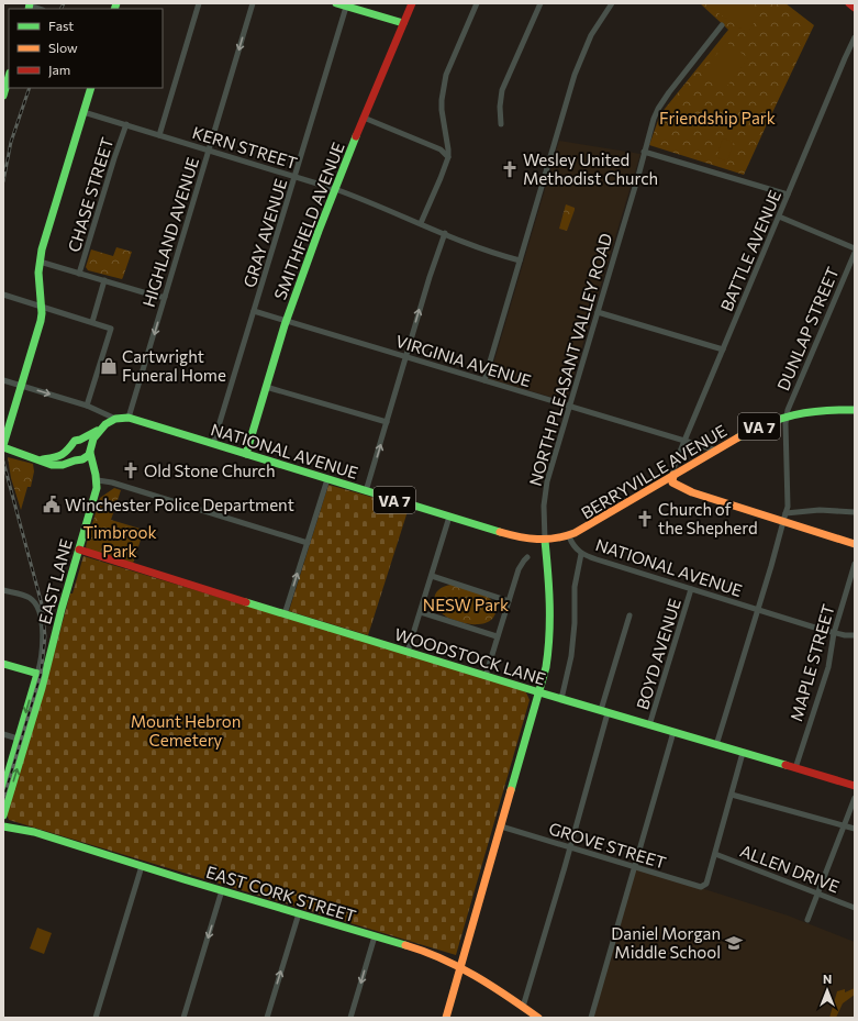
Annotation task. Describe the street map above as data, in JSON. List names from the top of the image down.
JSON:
{
  "streets": {
    "street": [
      "KERN STREET",
      "CHASE STREET",
      "SMITHFIELD AVENUE",
      "HIGHLAND AVENUE",
      "GRAY AVENUE",
      "BATTLE AVENUE",
      "DUNLAP STREET",
      "NORTH PLEASANT VALLEY ROAD",
      "VIRGINIA AVENUE",
      "VA 7",
      "NATIONAL AVENUE",
      "BERRYVILLE AVENUE",
      "EAST LANE",
      "BOYD AVENUE",
      "WOODSTOCK LANE",
      "MAPLE STREET",
      "GROVE STREET",
      "ALLEN DRIVE",
      "EAST CORK STREET"
    ]
  },
  "crossings": [
    ["KERN STREET", "CHASE STREET"],
    ["KERN STREET", "SMITHFIELD AVENUE"],
    ["KERN STREET", "HIGHLAND AVENUE"],
    ["KERN STREET", "GRAY AVENUE"],
    ["SMITHFIELD AVENUE", "VIRGINIA AVENUE"],
    ["SMITHFIELD AVENUE", "NATIONAL AVENUE"],
    ["HIGHLAND AVENUE", "VA 7"],
    ["HIGHLAND AVENUE", "NATIONAL AVENUE"],
    ["GRAY AVENUE", "VIRGINIA AVENUE"],
    ["GRAY AVENUE", "NATIONAL AVENUE"],
    ["BATTLE AVENUE", "VIRGINIA AVENUE"],
    ["BATTLE AVENUE", "BERRYVILLE AVENUE"],
    ["DUNLAP STREET", "NATIONAL AVENUE"],
    ["DUNLAP STREET", "BERRYVILLE AVENUE"],
    ["DUNLAP STREET", "WOODSTOCK LANE"],
    ["NORTH PLEASANT VALLEY ROAD", "VIRGINIA AVENUE"],
    ["NORTH PLEASANT VALLEY ROAD", "NATIONAL AVENUE"],
    ["NORTH PLEASANT VALLEY ROAD", "WOODSTOCK LANE"],
    ["NORTH PLEASANT VALLEY ROAD", "GROVE STREET"],
    ["NORTH PLEASANT VALLEY ROAD", "EAST CORK STREET"],
    ["VIRGINIA AVENUE", "BERRYVILLE AVENUE"],
    ["VA 7", "NATIONAL AVENUE"],
    ["NATIONAL AVENUE", "BERRYVILLE AVENUE"],
    ["NATIONAL AVENUE", "BOYD AVENUE"],
    ["NATIONAL AVENUE", "MAPLE STREET"],
    ["EAST LANE", "WOODSTOCK LANE"],
    ["BOYD AVENUE", "WOODSTOCK LANE"],
    ["WOODSTOCK LANE", "MAPLE STREET"],
    ["GROVE STREET", "ALLEN DRIVE"]
  ],
  "one_way": ["HIGHLAND AVENUE"],
  "parks": [
    "Friendship Park",
    "Timbrook Park",
    "NESW Park",
    "Mount Hebron Cemetery"
  ],
  "places": {
    "church": ["Wesley United Methodist Church", "Old Stone Church", "Church of the Shepherd"],
    "shop": ["Cartwright Funeral Home"],
    "public building": ["Winchester Police Department"],
    "school or university": ["Daniel Morgan Middle School"]
  },
  "legend": ["Fast", "Slow", "Jam"],
  "north": "top"
}
